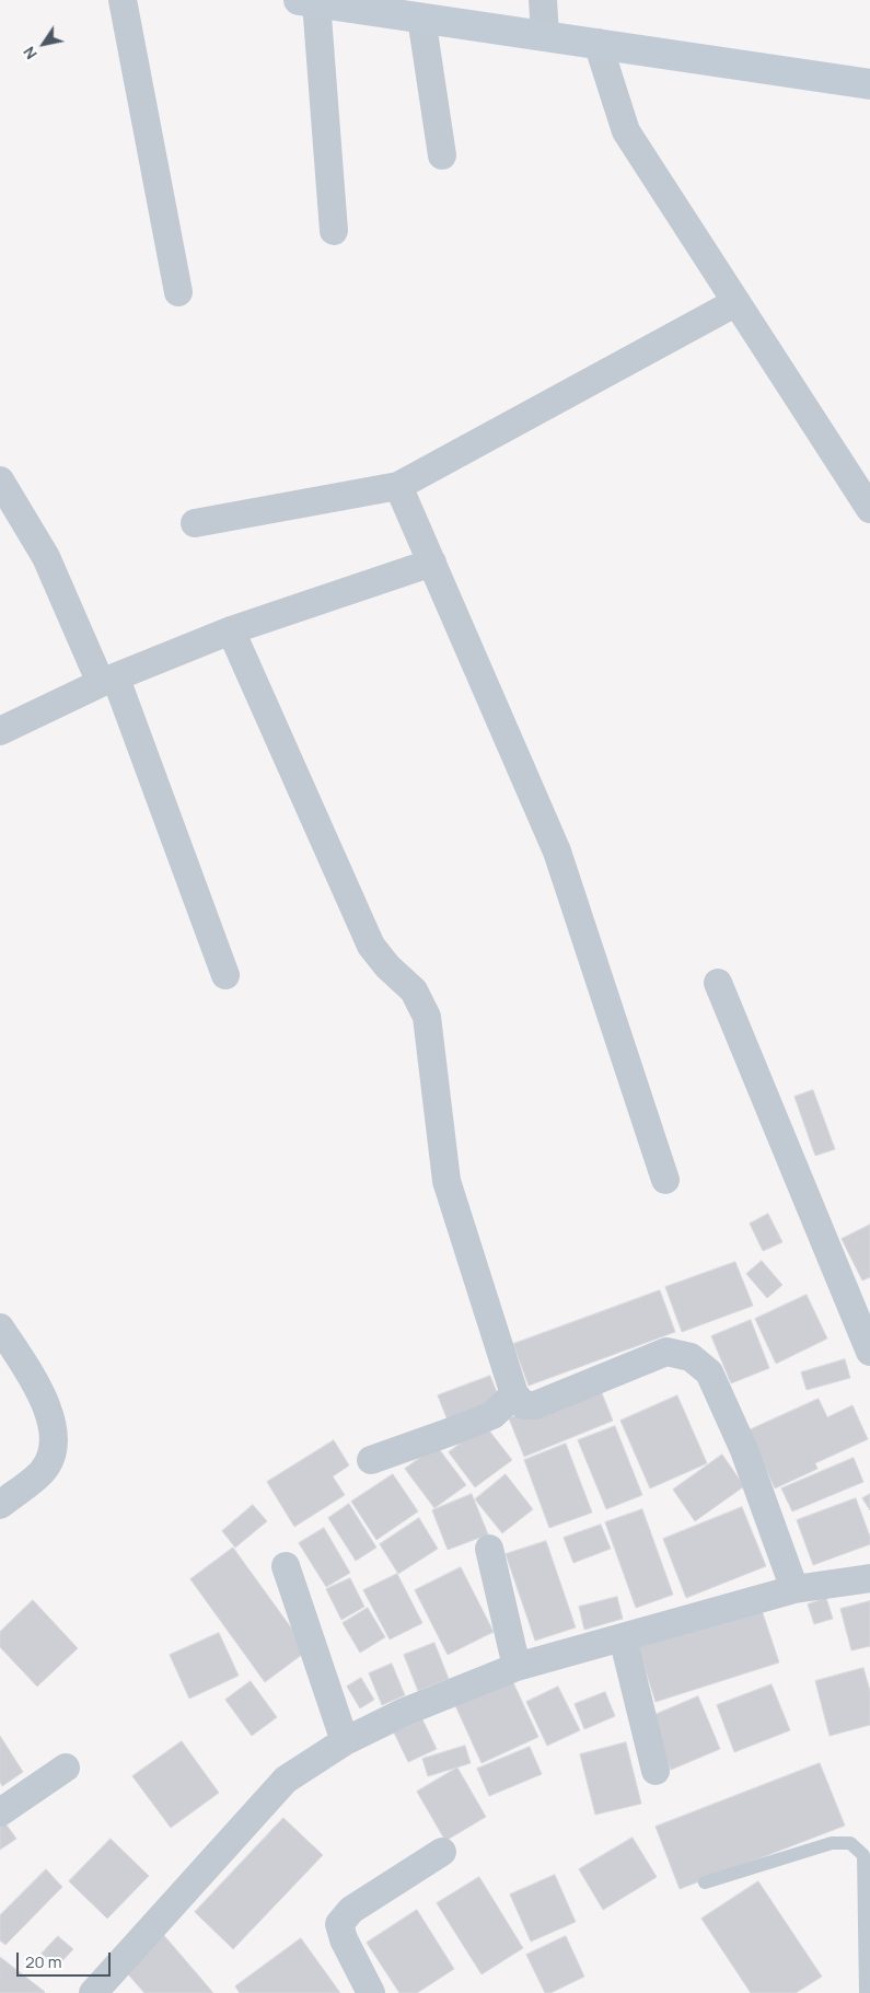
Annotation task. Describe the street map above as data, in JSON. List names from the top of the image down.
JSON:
{
  "scale_bar": "20 m",
  "north": "bottom left"
}
